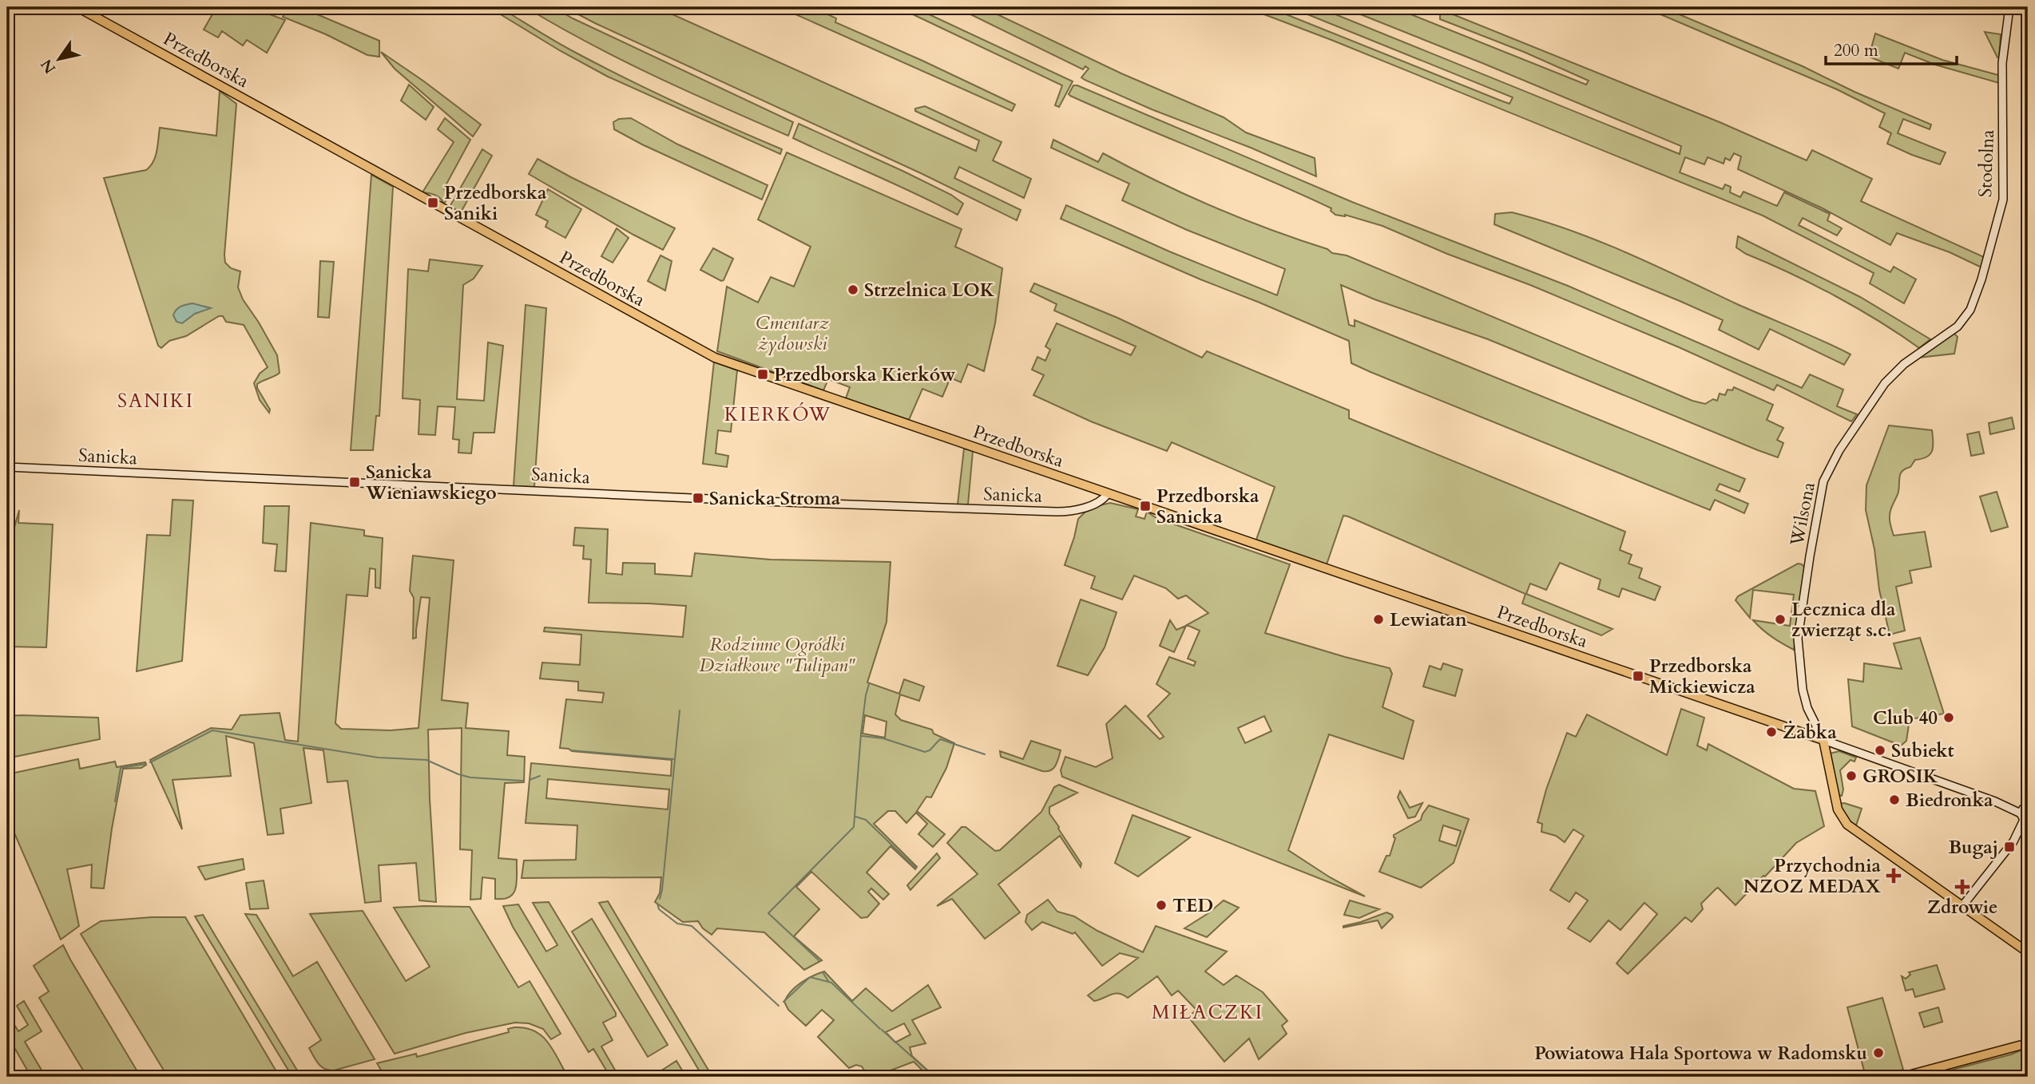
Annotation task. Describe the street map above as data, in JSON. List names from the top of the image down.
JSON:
{
  "streets": {
    "main road": ["Przedborska"],
    "street": ["Stodolna", "Sanicka", "Wilsona"]
  },
  "crossings": [
    ["Przedborska", "Sanicka"],
    ["Przedborska", "Wilsona"],
    ["Stodolna", "Wilsona"]
  ],
  "districts": ["SANIKI", "KIERKÓW", "MIŁACZKI"],
  "parks": ["Cmentarz żydowski", "Rodzinne Ogródki Działkowe \"Tulipan\""],
  "places": {
    "transit": [
      "Przedborska Saniki",
      "Przedborska Kierków",
      "Sanicka Wieniawskiego",
      "Sanicka Stroma",
      "Przedborska Sanicka",
      "Przedborska Mickiewicza",
      "Bugaj"
    ],
    "other": [
      "Strzelnica LOK",
      "Lewiatan",
      "Lecznica dla zwierząt s.c.",
      "Club 40",
      "Żabka",
      "Subiekt",
      "GROSIK",
      "Biedronka",
      "TED",
      "Powiatowa Hala Sportowa w Radomsku"
    ],
    "health": ["Przychodnia NZOZ MEDAX", "Zdrowie"]
  },
  "scale_bar": "200 m",
  "north": "bottom left"
}
